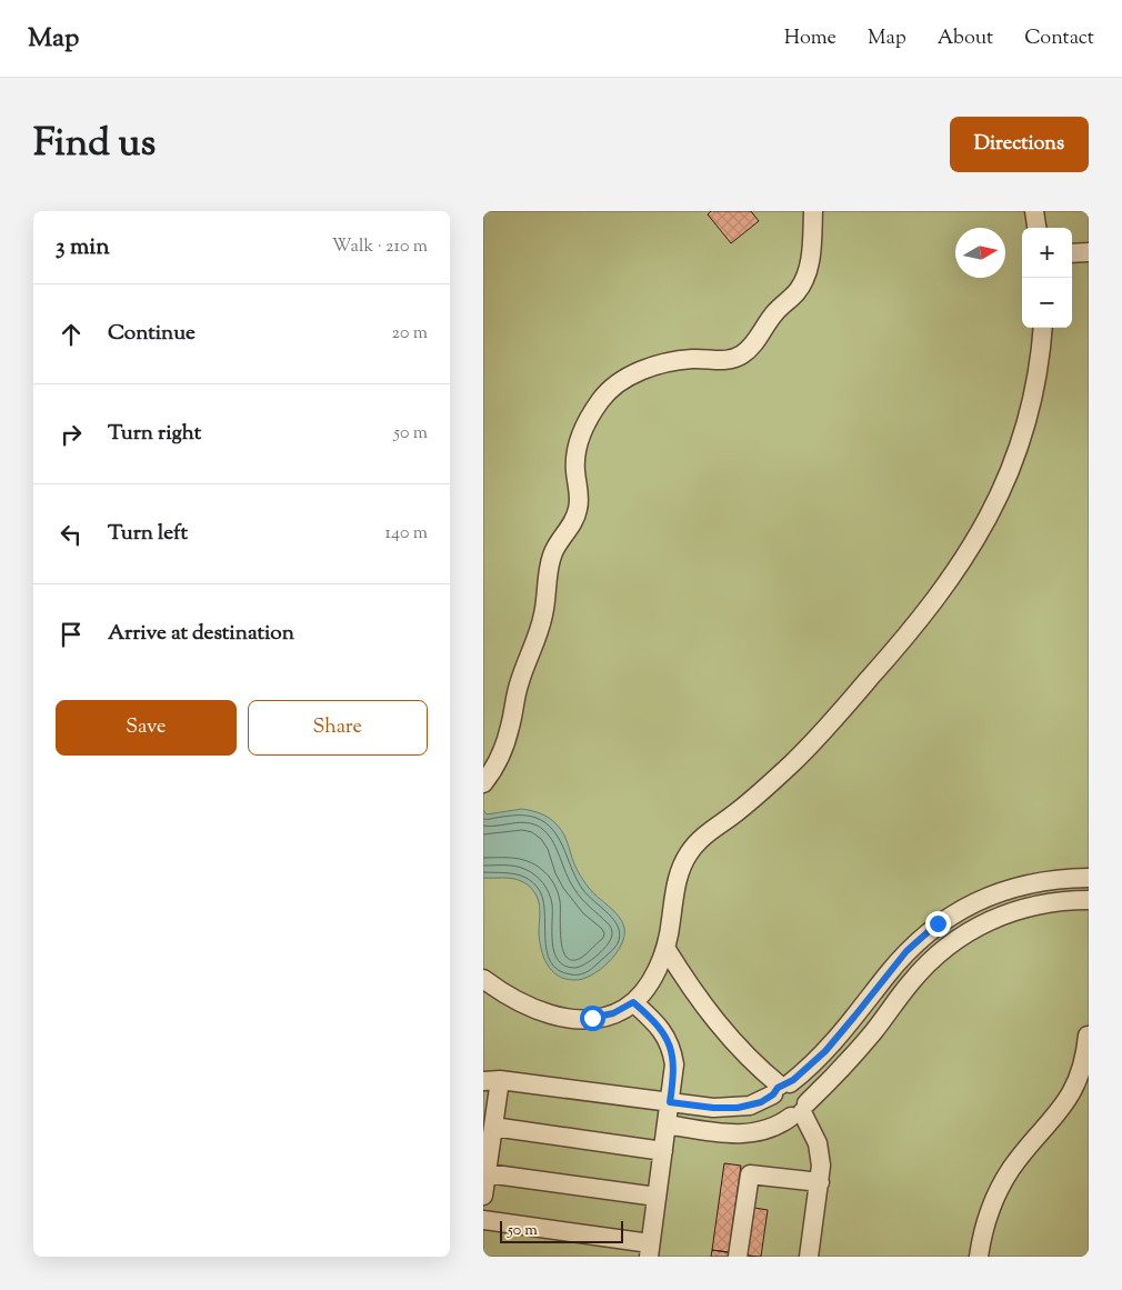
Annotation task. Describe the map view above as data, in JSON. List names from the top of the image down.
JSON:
{
  "scale_bar": "50 m",
  "north": "right",
  "page": {
    "header": "Map",
    "nav": [
      "Home",
      "Map",
      "About",
      "Contact"
    ],
    "title": "Find us",
    "buttons": [
      "Directions",
      ["Save", "Share"]
    ],
    "heading": ["3 min", "Walk · 210 m"],
    "map_buttons": ["+", "−"],
    "list": [
      ["Continue", "20 m"],
      ["Turn right", "50 m"],
      ["Turn left", "140 m"],
      "Arrive at destination"
    ],
    "scale": "50 m"
  }
}
